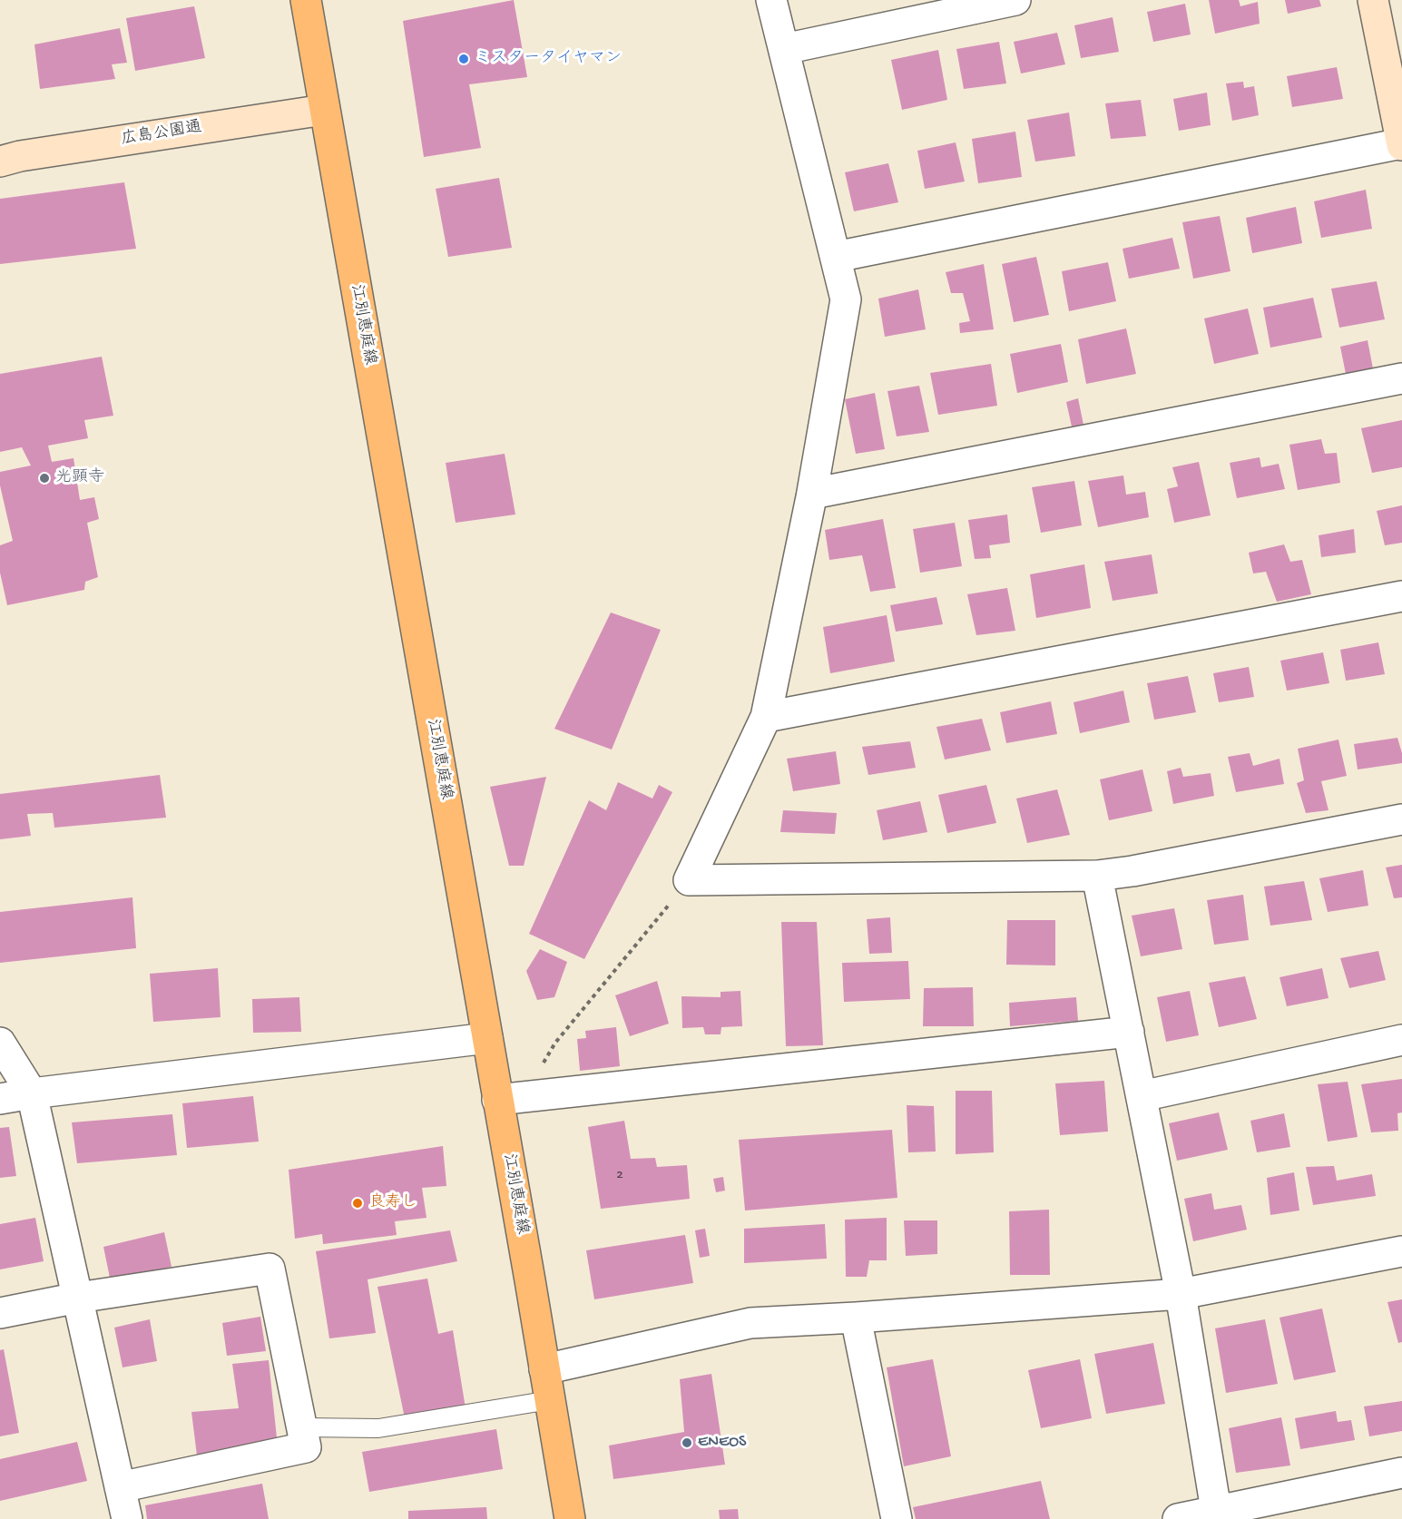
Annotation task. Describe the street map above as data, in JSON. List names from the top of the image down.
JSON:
{
  "streets": {
    "main road": ["江別恵庭線"],
    "street": ["広島公園通"]
  },
  "crossings": [
    ["広島公園通", "江別恵庭線"]
  ],
  "places": [
    "ミスタータイヤマン",
    "光顕寺",
    "良寿し",
    "ENEOS"
  ],
  "house_numbers": ["2"]
}
